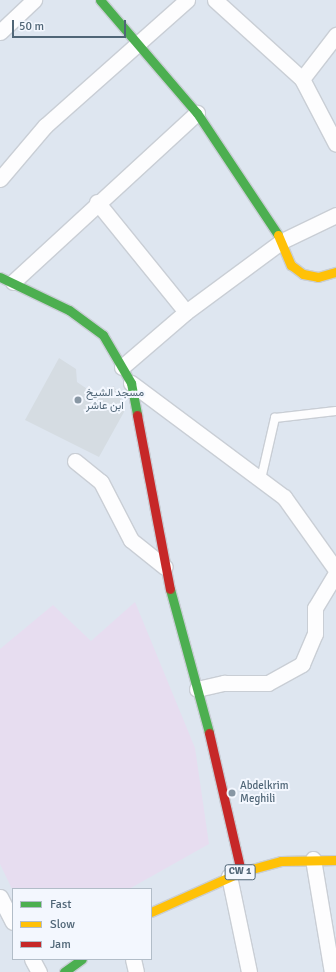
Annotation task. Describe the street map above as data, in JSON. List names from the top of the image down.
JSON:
{
  "streets": {
    "street": ["CW 1"]
  },
  "places": ["مسجد الشيخ ابن عاشر", "Abdelkrim Meghili"],
  "legend": ["Fast", "Slow", "Jam"],
  "scale_bar": "50 m"
}
